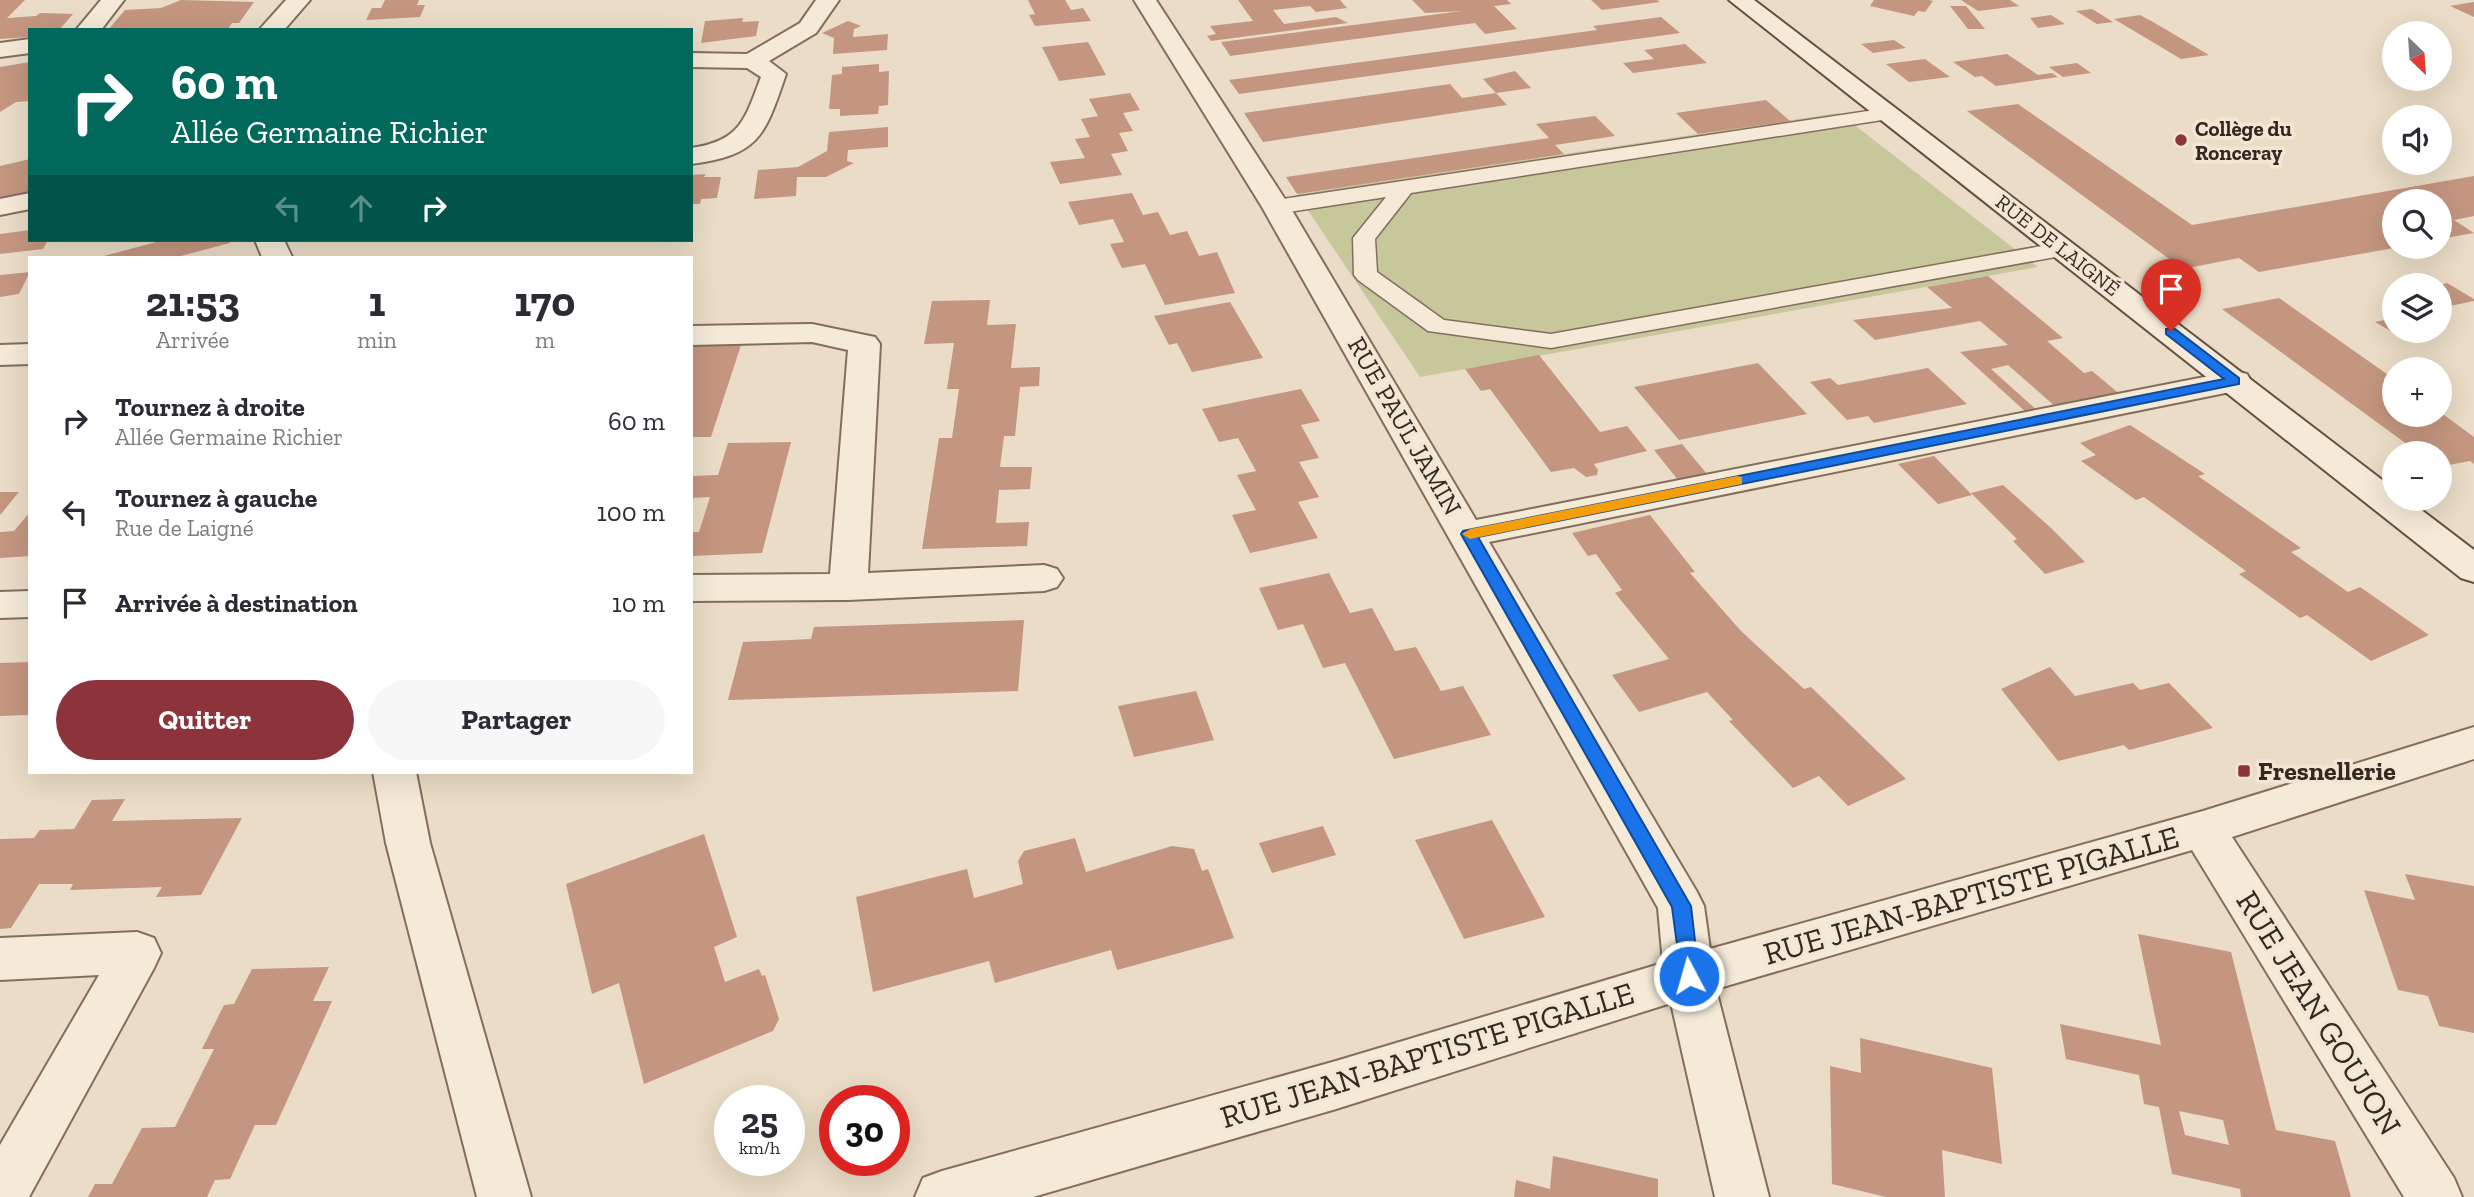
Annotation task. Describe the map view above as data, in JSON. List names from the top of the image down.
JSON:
{
  "streets": {
    "street": [
      "RUE DE LAIGNÉ",
      "RUE PAUL JAMIN",
      "RUE JEAN-BAPTISTE PIGALLE",
      "RUE JEAN GOUJON"
    ]
  },
  "crossings": [
    ["RUE PAUL JAMIN", "RUE JEAN-BAPTISTE PIGALLE"],
    ["RUE JEAN-BAPTISTE PIGALLE", "RUE JEAN GOUJON"]
  ],
  "places": {
    "other": ["Collège du Ronceray"],
    "transit": ["Fresnellerie"]
  },
  "north": "bottom right",
  "page": {
    "map_buttons": ["+", "−"],
    "turn": ["60 m", "Allée Germaine Richier"],
    "eta": [
      "21:53",
      "Arrivée",
      "1",
      "min",
      "170",
      "m"
    ],
    "list": [
      {
        "name": "Tournez à droite",
        "note": "Allée Germaine Richier",
        "value": "60 m"
      },
      {
        "name": "Tournez à gauche",
        "note": "Rue de Laigné",
        "value": "100 m"
      },
      {
        "name": "Arrivée à destination",
        "value": "10 m"
      }
    ],
    "buttons": ["Quitter", "Partager"],
    "speed": "25 km/h",
    "limit": "30"
  }
}
